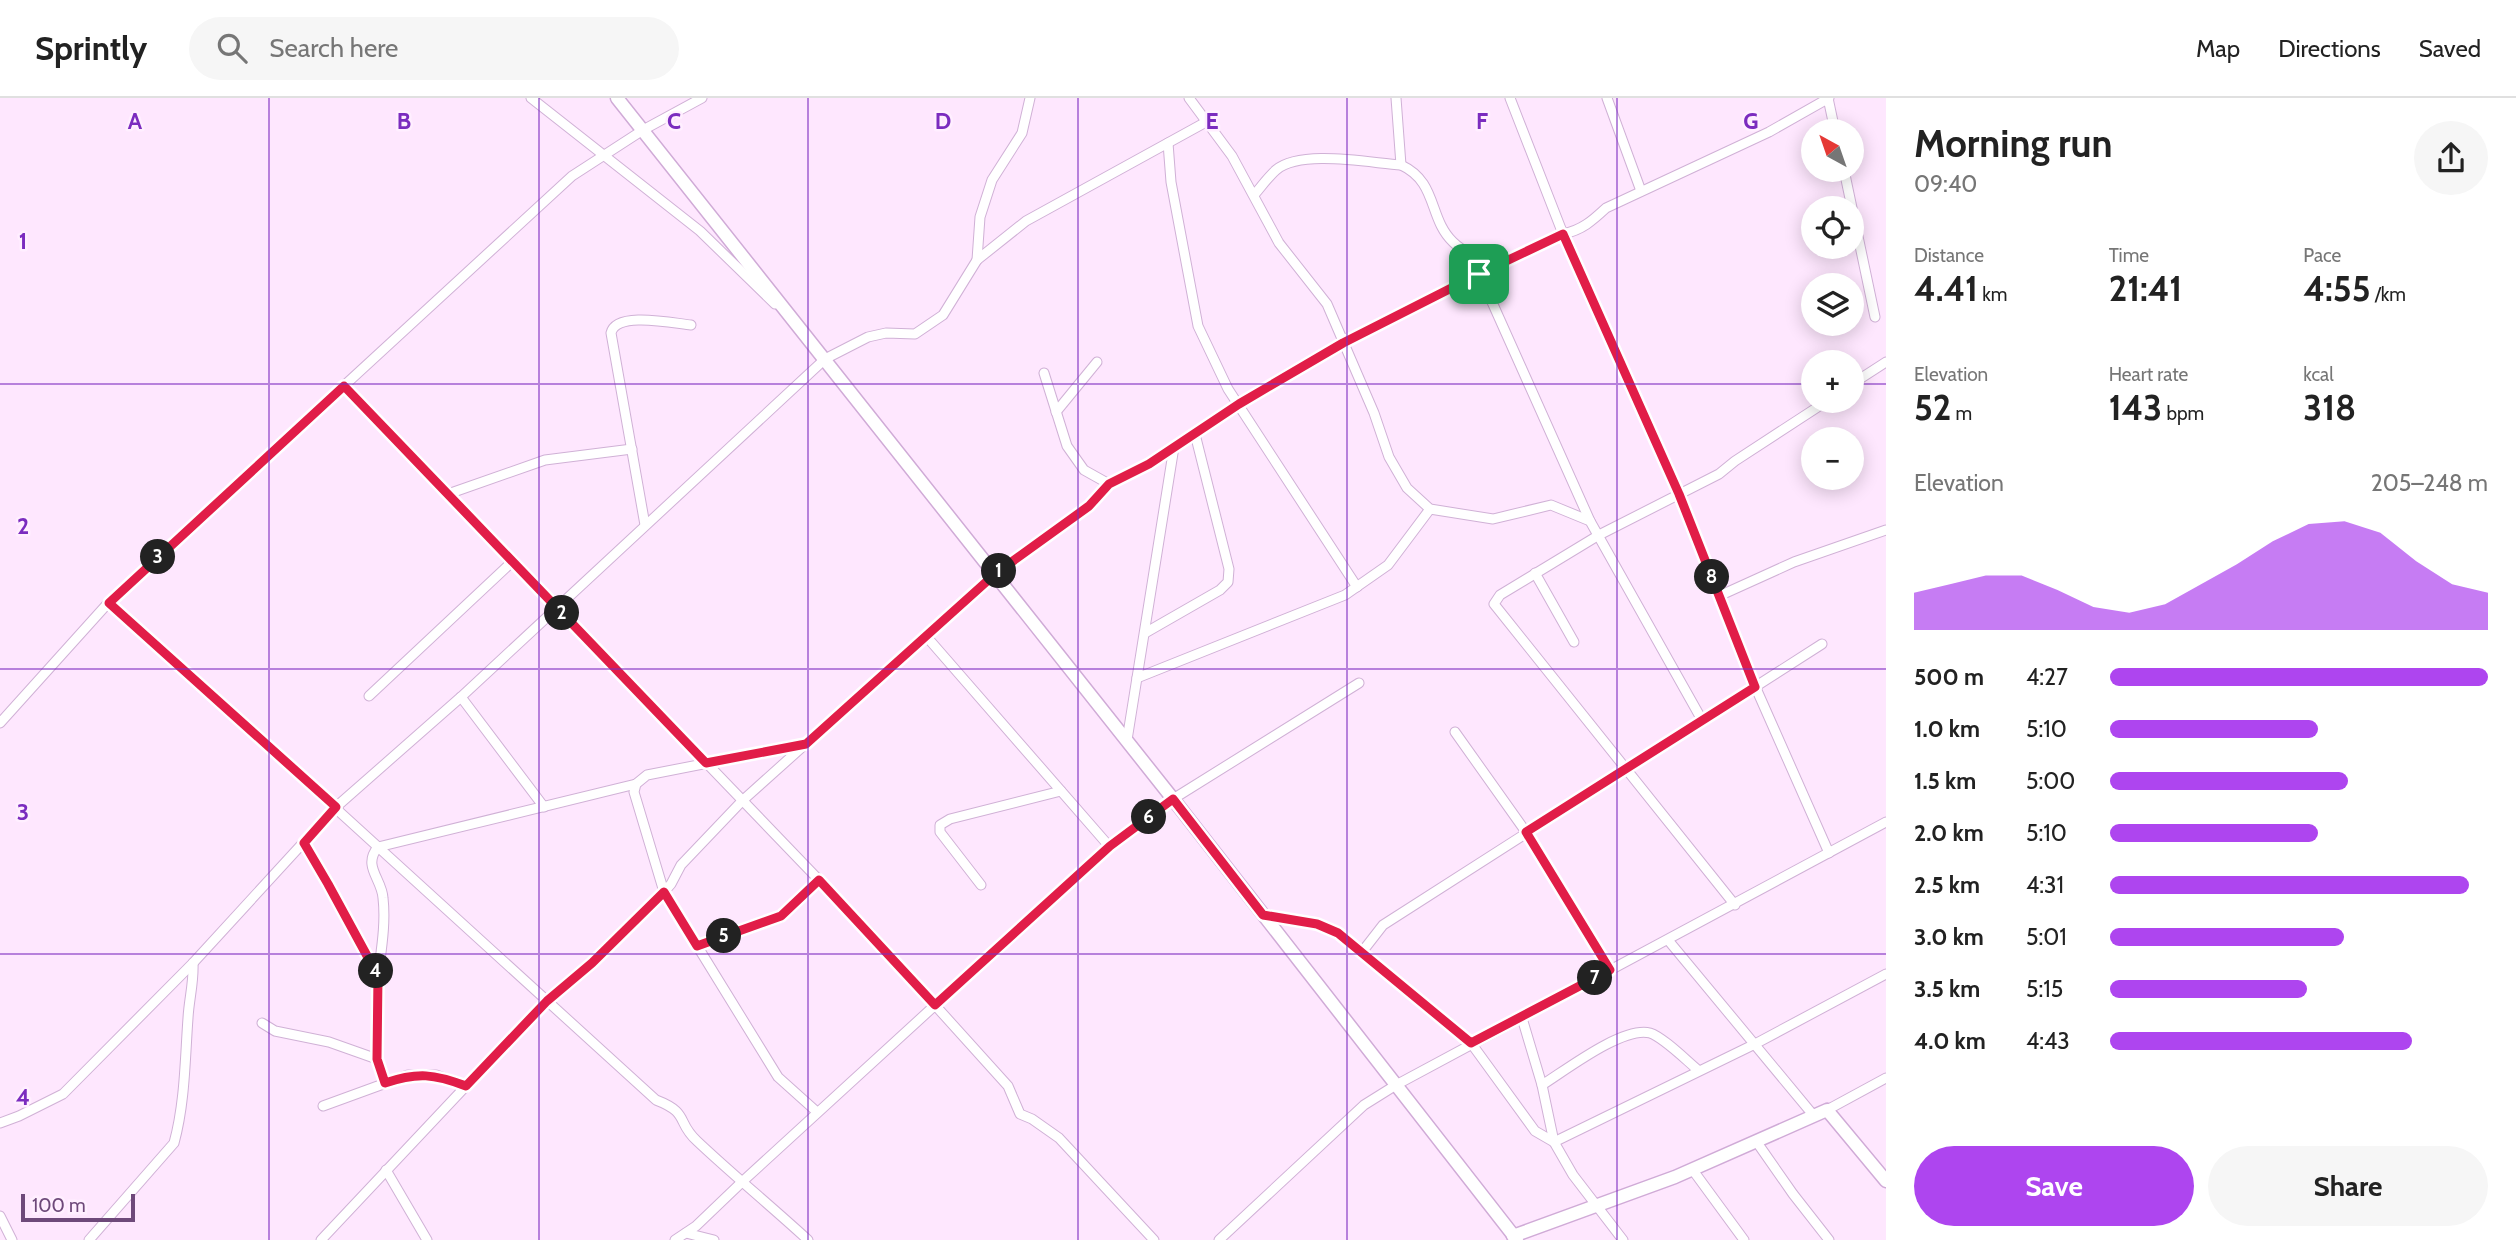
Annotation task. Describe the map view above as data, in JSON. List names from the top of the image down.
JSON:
{
  "scale_bar": "100 m",
  "north": "top left",
  "page": {
    "header": "Sprintly",
    "search": "Search here",
    "nav": ["Map", "Directions", "Saved"],
    "heading": ["Morning run", "09:40"],
    "map_buttons": ["+", "−"],
    "stats": [
      ["Distance", "4.41 km"],
      ["Time", "21:41"],
      ["Pace", "4:55 /km"],
      ["Elevation", "52 m"],
      ["Heart rate", "143 bpm"],
      ["kcal", "318"]
    ],
    "chart": ["Elevation", "205–248 m"],
    "pins": [
      "3",
      "1",
      "8",
      "2",
      "6",
      "5",
      "4",
      "7"
    ],
    "list": [
      {
        "name": "500 m",
        "note": "4:27"
      },
      {
        "name": "1.0 km",
        "note": "5:10"
      },
      {
        "name": "1.5 km",
        "note": "5:00"
      },
      {
        "name": "2.0 km",
        "note": "5:10"
      },
      {
        "name": "2.5 km",
        "note": "4:31"
      },
      {
        "name": "3.0 km",
        "note": "5:01"
      },
      {
        "name": "3.5 km",
        "note": "5:15"
      },
      {
        "name": "4.0 km",
        "note": "4:43"
      }
    ],
    "buttons": ["Save", "Share"],
    "scale": "100 m"
  },
  "grid": {
    "columns": [
      "A",
      "B",
      "C",
      "D",
      "E",
      "F",
      "G"
    ],
    "rows": [
      "1",
      "2",
      "3",
      "4"
    ]
  }
}
